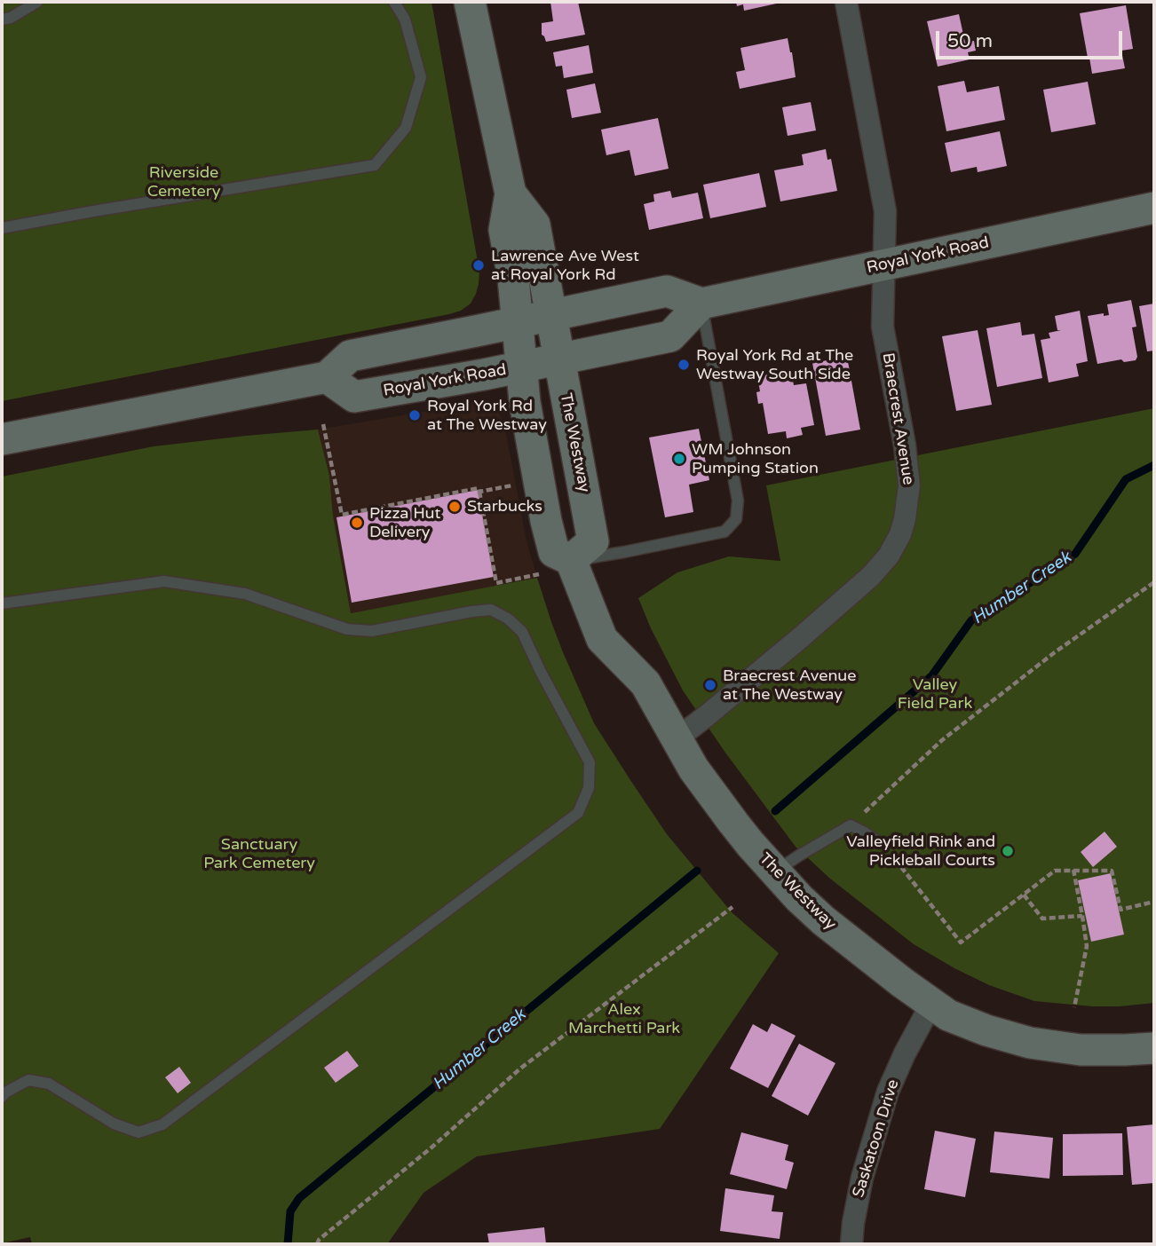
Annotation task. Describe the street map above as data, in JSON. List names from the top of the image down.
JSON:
{
  "streets": {
    "main road": ["Royal York Road", "The Westway"],
    "street": ["Braecrest Avenue", "Saskatoon Drive"]
  },
  "crossings": [
    ["Royal York Road", "Braecrest Avenue"],
    ["Royal York Road", "The Westway"],
    ["Braecrest Avenue", "The Westway"],
    ["The Westway", "Saskatoon Drive"]
  ],
  "water": ["Humber Creek"],
  "parks": [
    "Riverside Cemetery",
    "Valley Field Park",
    "Sanctuary Park Cemetery",
    "Alex Marchetti Park"
  ],
  "places": [
    "Lawrence Ave West at Royal York Rd",
    "Royal York Rd at The Westway South Side",
    "Royal York Rd at The Westway",
    "WM Johnson Pumping Station",
    "Starbucks",
    "Pizza Hut Delivery",
    "Braecrest Avenue at The Westway",
    "Valleyfield Rink and Pickleball Courts"
  ],
  "scale_bar": "50 m"
}
